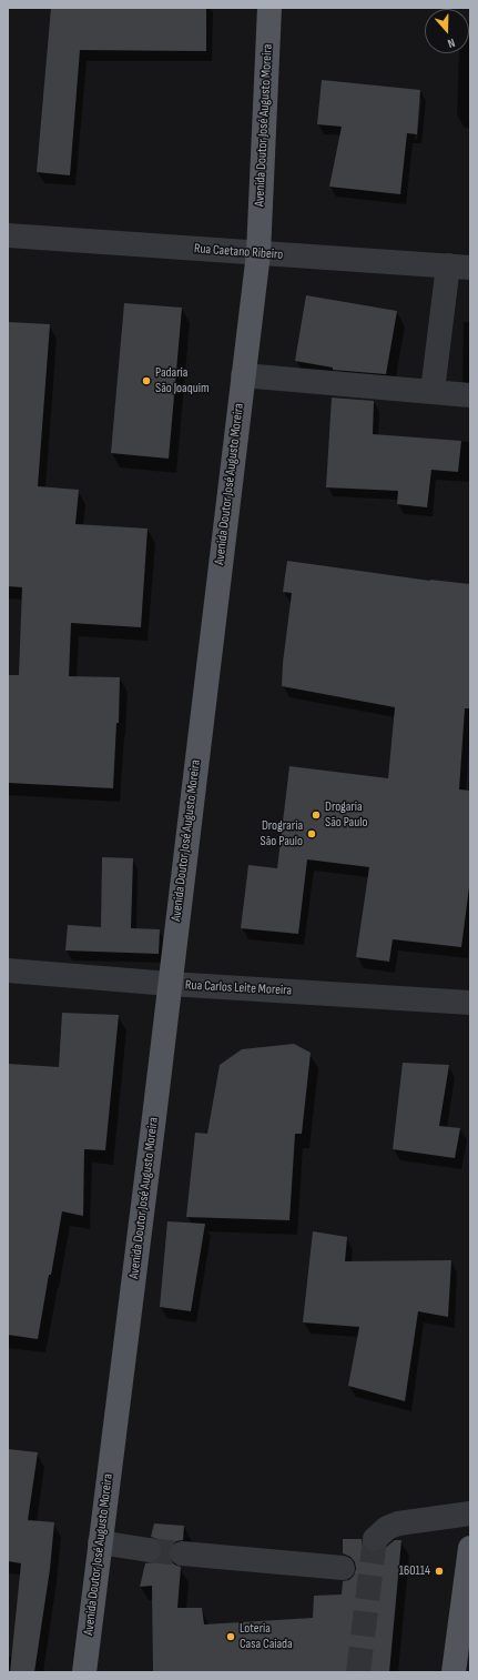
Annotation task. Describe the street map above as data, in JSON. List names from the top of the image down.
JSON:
{
  "streets": {
    "main road": ["Avenida Doutor José Augusto Moreira"],
    "street": ["Rua Caetano Ribeiro", "Rua Carlos Leite Moreira"]
  },
  "crossings": [
    ["Avenida Doutor José Augusto Moreira", "Rua Caetano Ribeiro"],
    ["Avenida Doutor José Augusto Moreira", "Rua Carlos Leite Moreira"]
  ],
  "places": [
    "Padaria São Joaquim",
    "Drogaria São Paulo",
    "Drograria São Paulo",
    "160114",
    "Loteria Casa Caiada"
  ],
  "north": "bottom"
}
